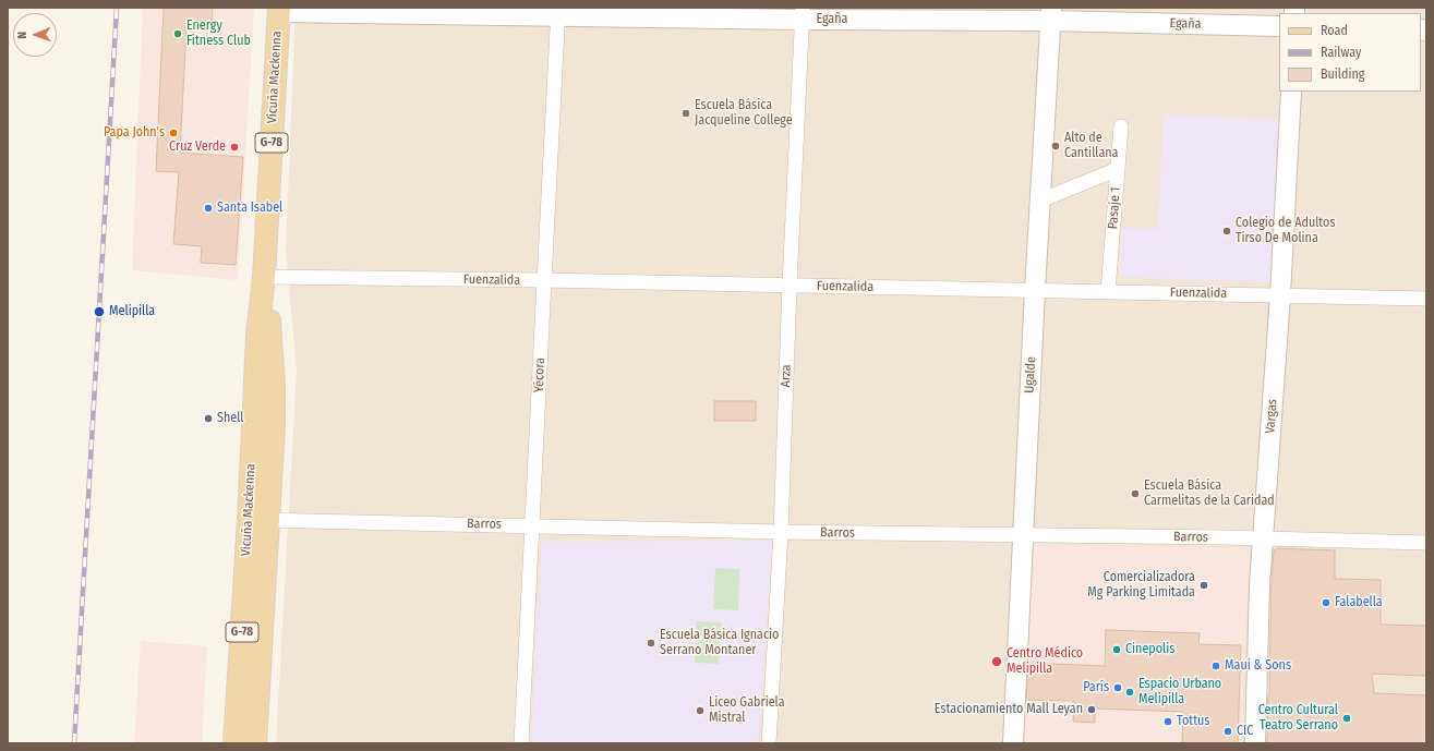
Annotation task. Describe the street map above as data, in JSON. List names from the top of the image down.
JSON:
{
  "streets": {
    "main road": [
      "Egaña",
      "Vicuña Mackenna",
      "G-78",
      "Ugalde",
      "Vargas"
    ],
    "street": [
      "Pasaje 1",
      "Fuenzalida",
      "Yécora",
      "Arza",
      "Barros"
    ]
  },
  "crossings": [
    ["Egaña", "Vicuña Mackenna"],
    ["Egaña", "Yécora"],
    ["Egaña", "Ugalde"],
    ["Egaña", "Arza"],
    ["Vicuña Mackenna", "Fuenzalida"],
    ["Vicuña Mackenna", "Barros"],
    ["Pasaje 1", "Fuenzalida"],
    ["Fuenzalida", "Yécora"],
    ["Fuenzalida", "Ugalde"],
    ["Fuenzalida", "Arza"],
    ["Fuenzalida", "Vargas"],
    ["Yécora", "Barros"],
    ["Ugalde", "Barros"],
    ["Arza", "Barros"],
    ["Vargas", "Barros"]
  ],
  "places": [
    "Energy Fitness Club",
    "Escuela Básica Jacqueline College",
    "Papa John's",
    "Alto de Cantillana",
    "Cruz Verde",
    "Santa Isabel",
    "Colegio de Adultos Tirso De Molina",
    "Melipilla",
    "Shell",
    "Escuela Básica Carmelitas de la Caridad",
    "Comercializadora Mg Parking Limitada",
    "Falabella",
    "Escuela Básica Ignacio Serrano Montaner",
    "Cinepolis",
    "Centro Médico Melipilla",
    "Maui & Sons",
    "París",
    "Espacio Urbano Melipilla",
    "Estacionamiento Mall Leyan",
    "Liceo Gabriela Mistral",
    "Centro Cultural Teatro Serrano",
    "Tottus",
    "CIC"
  ],
  "legend": ["Road", "Railway", "Building"],
  "north": "left"
}
